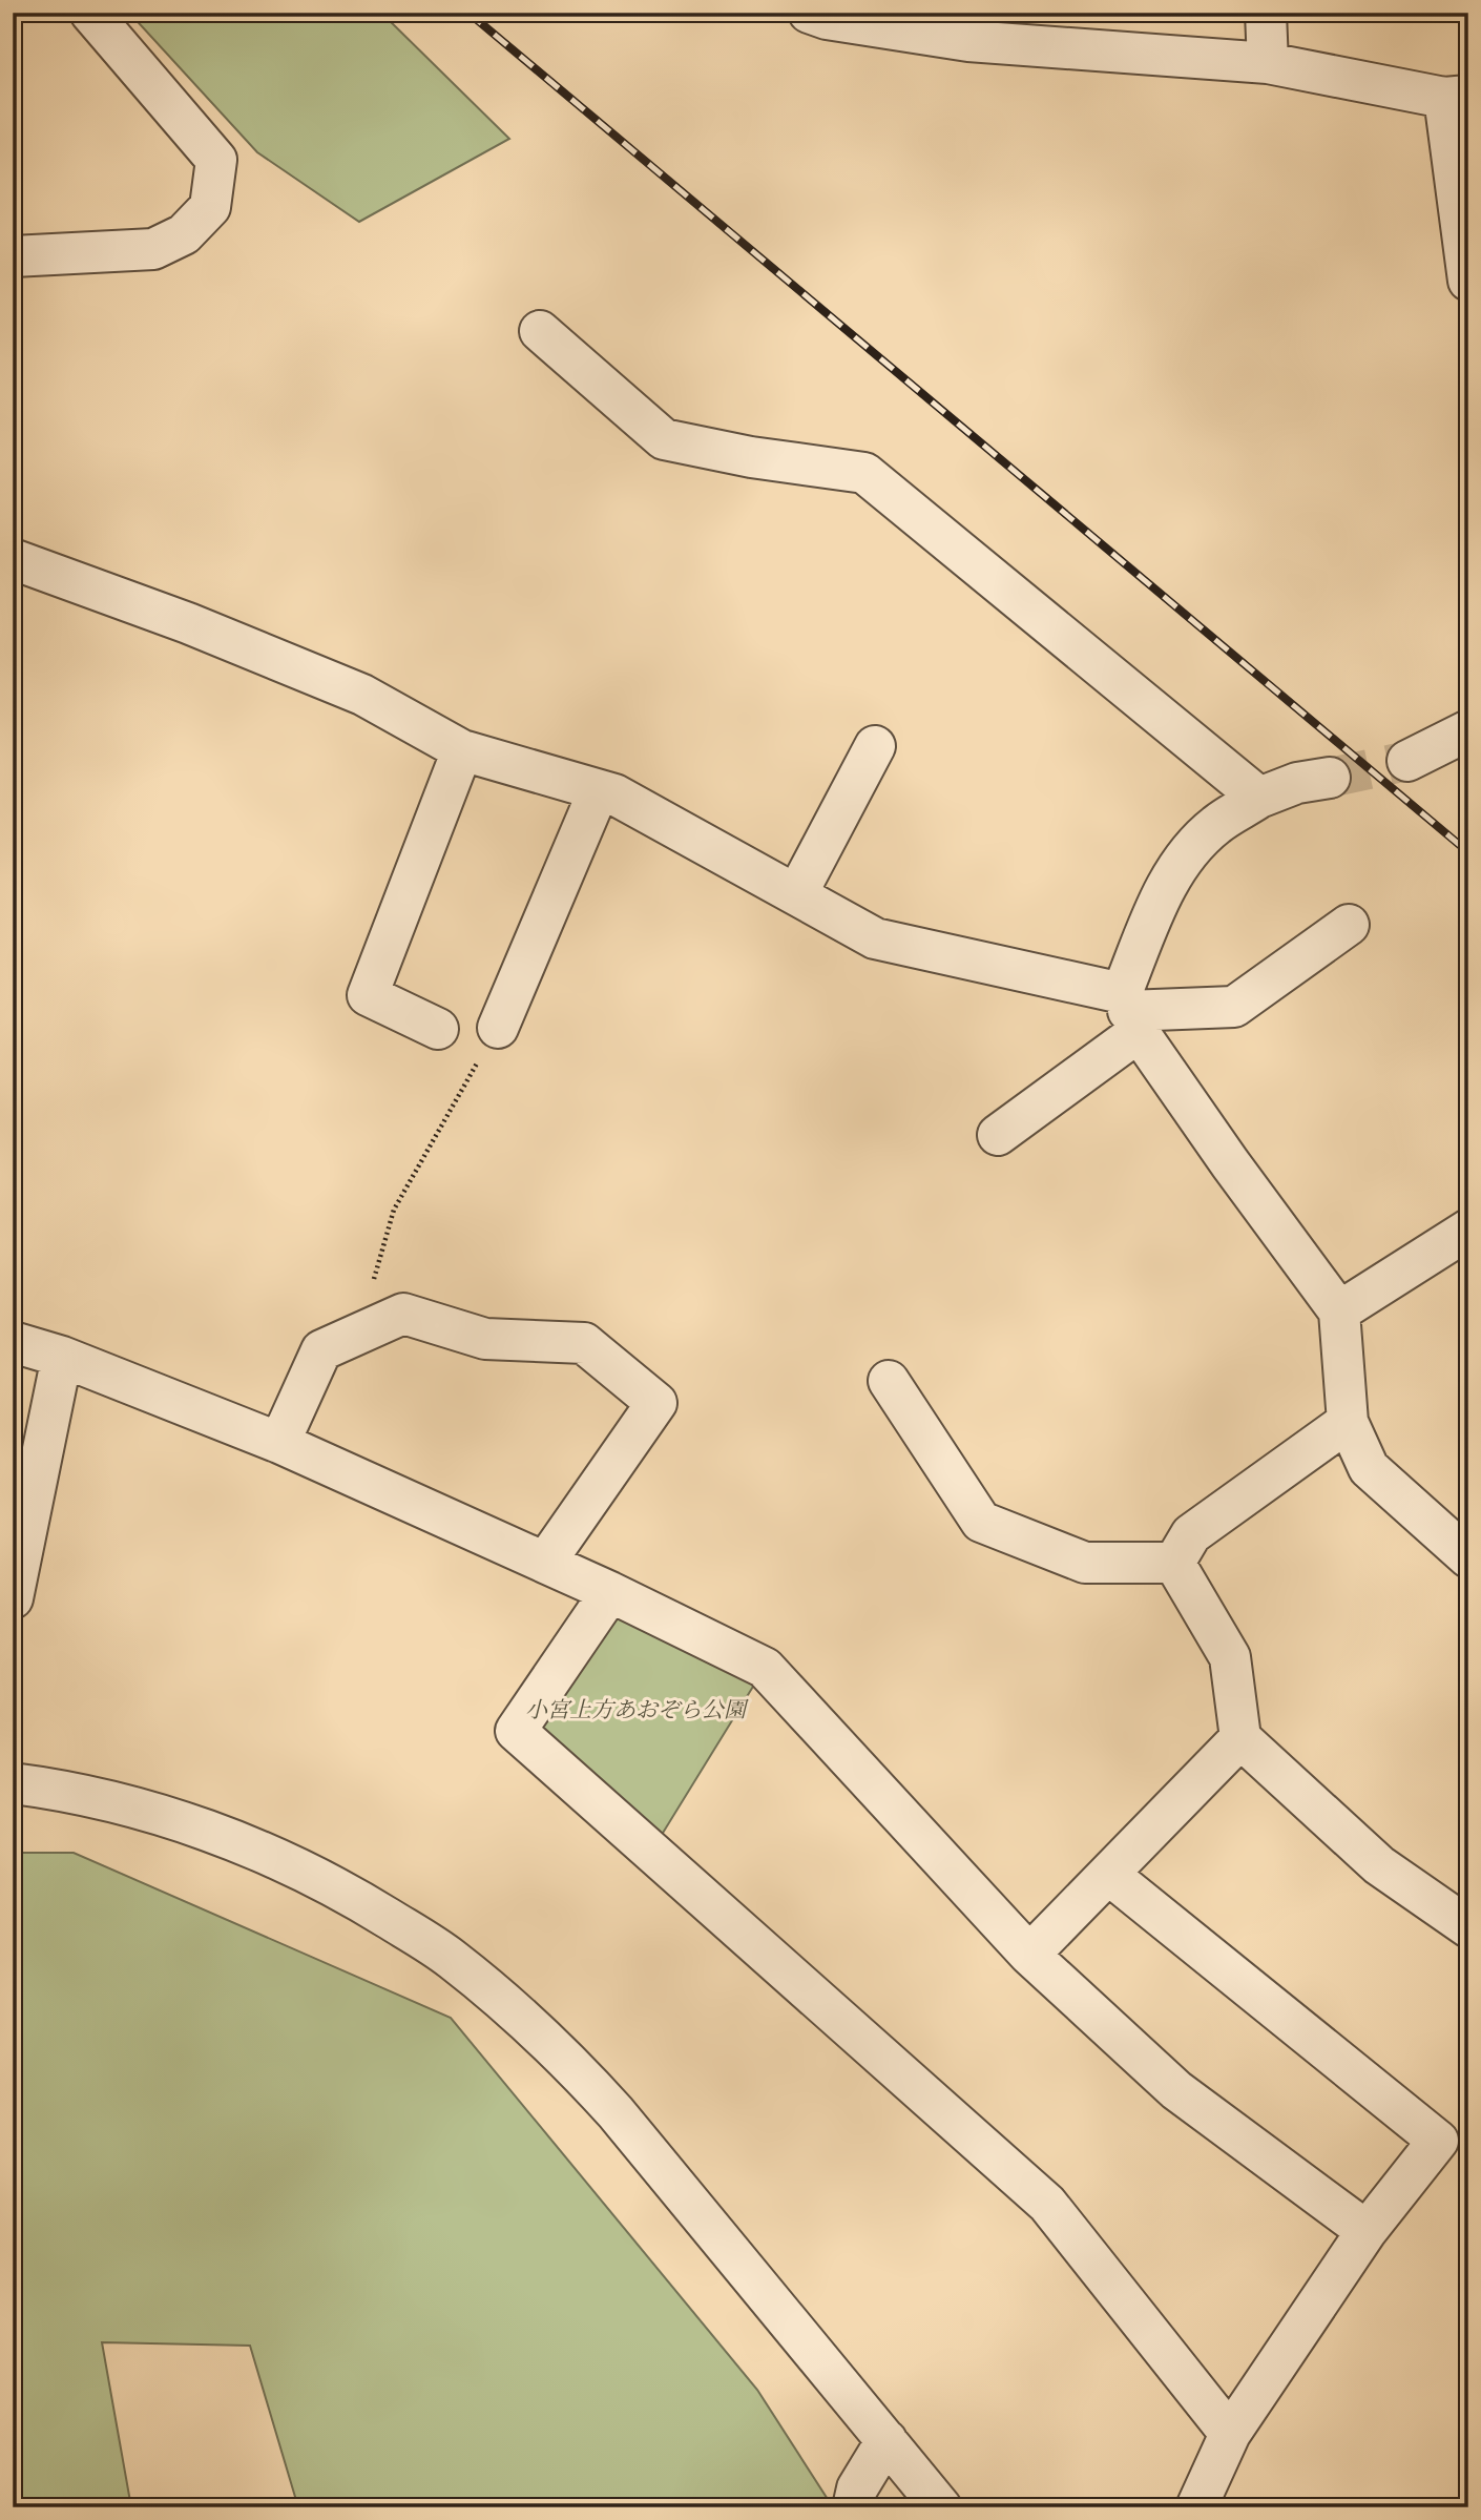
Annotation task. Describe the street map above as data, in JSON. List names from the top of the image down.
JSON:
{
  "parks": ["小宮上方あおぞら公園"]
}
